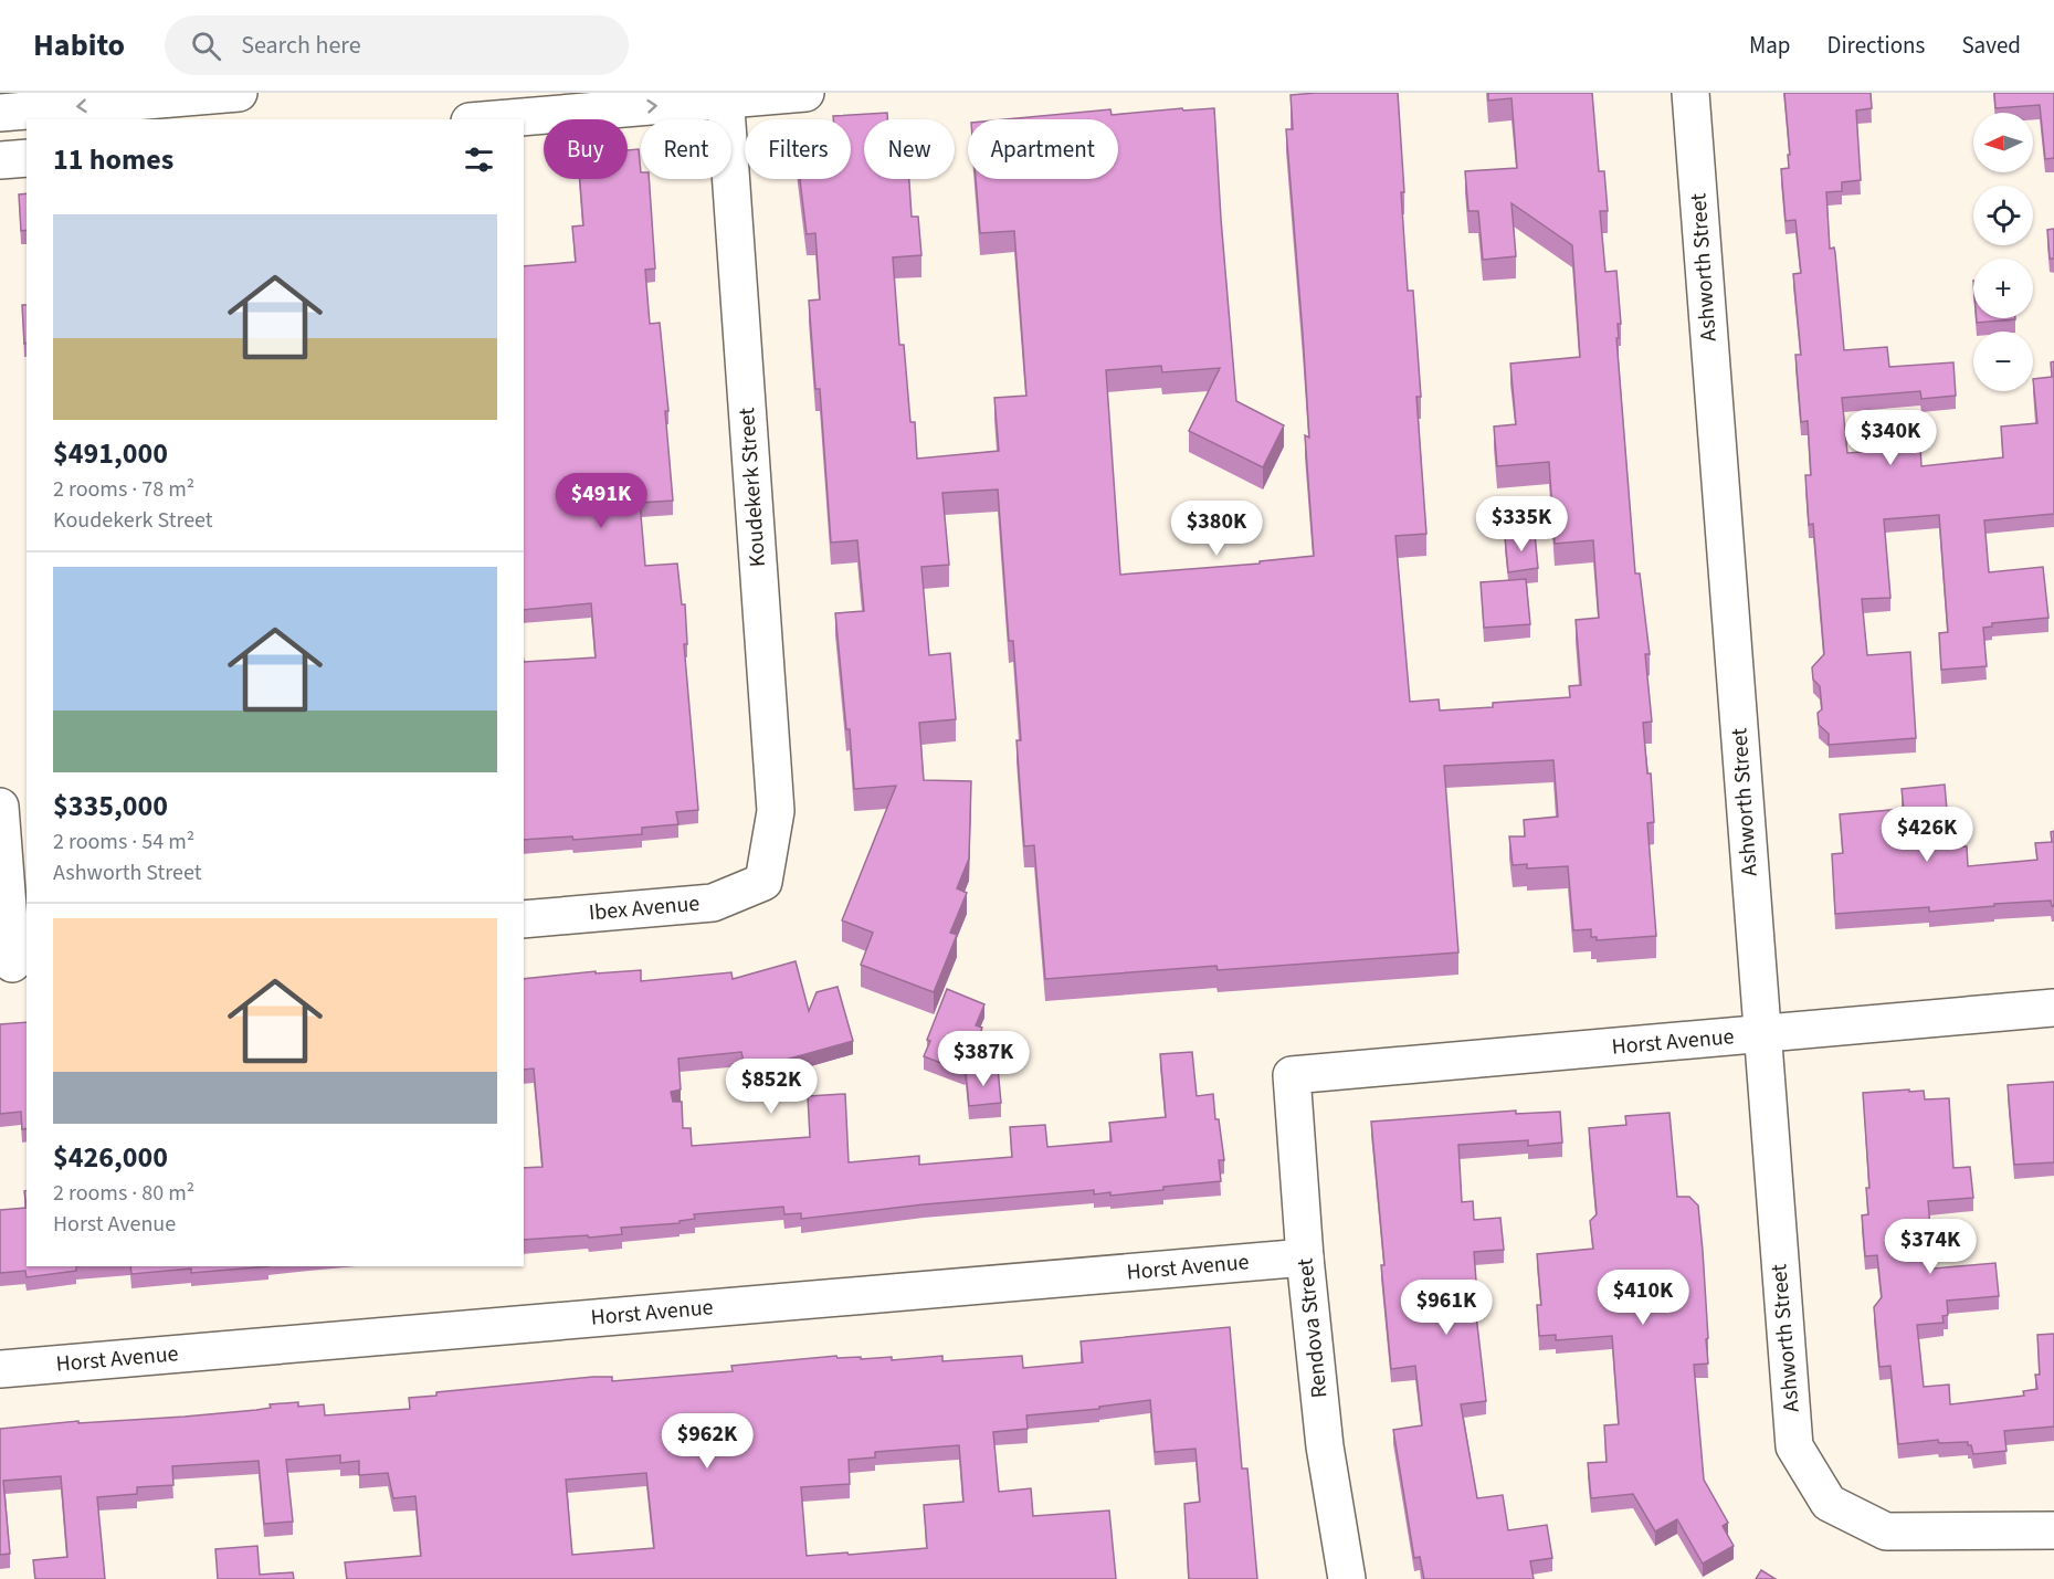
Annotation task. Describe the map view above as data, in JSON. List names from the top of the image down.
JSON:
{
  "streets": {
    "street": [
      "Ashworth Street",
      "Koudekerk Street",
      "Ibex Avenue",
      "Horst Avenue",
      "Rendova Street"
    ]
  },
  "crossings": [
    ["Ashworth Street", "Horst Avenue"],
    ["Koudekerk Street", "Ibex Avenue"],
    ["Horst Avenue", "Rendova Street"]
  ],
  "north": "left",
  "page": {
    "header": "Habito",
    "search": "Search here",
    "nav": ["Map", "Directions", "Saved"],
    "map_buttons": ["+", "−"],
    "chip": [
      "Buy",
      "Rent",
      "Filters",
      "New",
      "Apartment"
    ],
    "heading": "11 homes",
    "list": [
      {
        "name": "$491,000",
        "note": "2 rooms · 78 m² · Koudekerk Street"
      },
      {
        "name": "$335,000",
        "note": "2 rooms · 54 m² · Ashworth Street"
      },
      {
        "name": "$426,000",
        "note": "2 rooms · 80 m² · Horst Avenue"
      }
    ],
    "price": [
      "$340K",
      "$491K",
      "$335K",
      "$380K",
      "$426K",
      "$387K",
      "$852K",
      "$374K",
      "$410K",
      "$961K",
      "$962K"
    ]
  }
}
